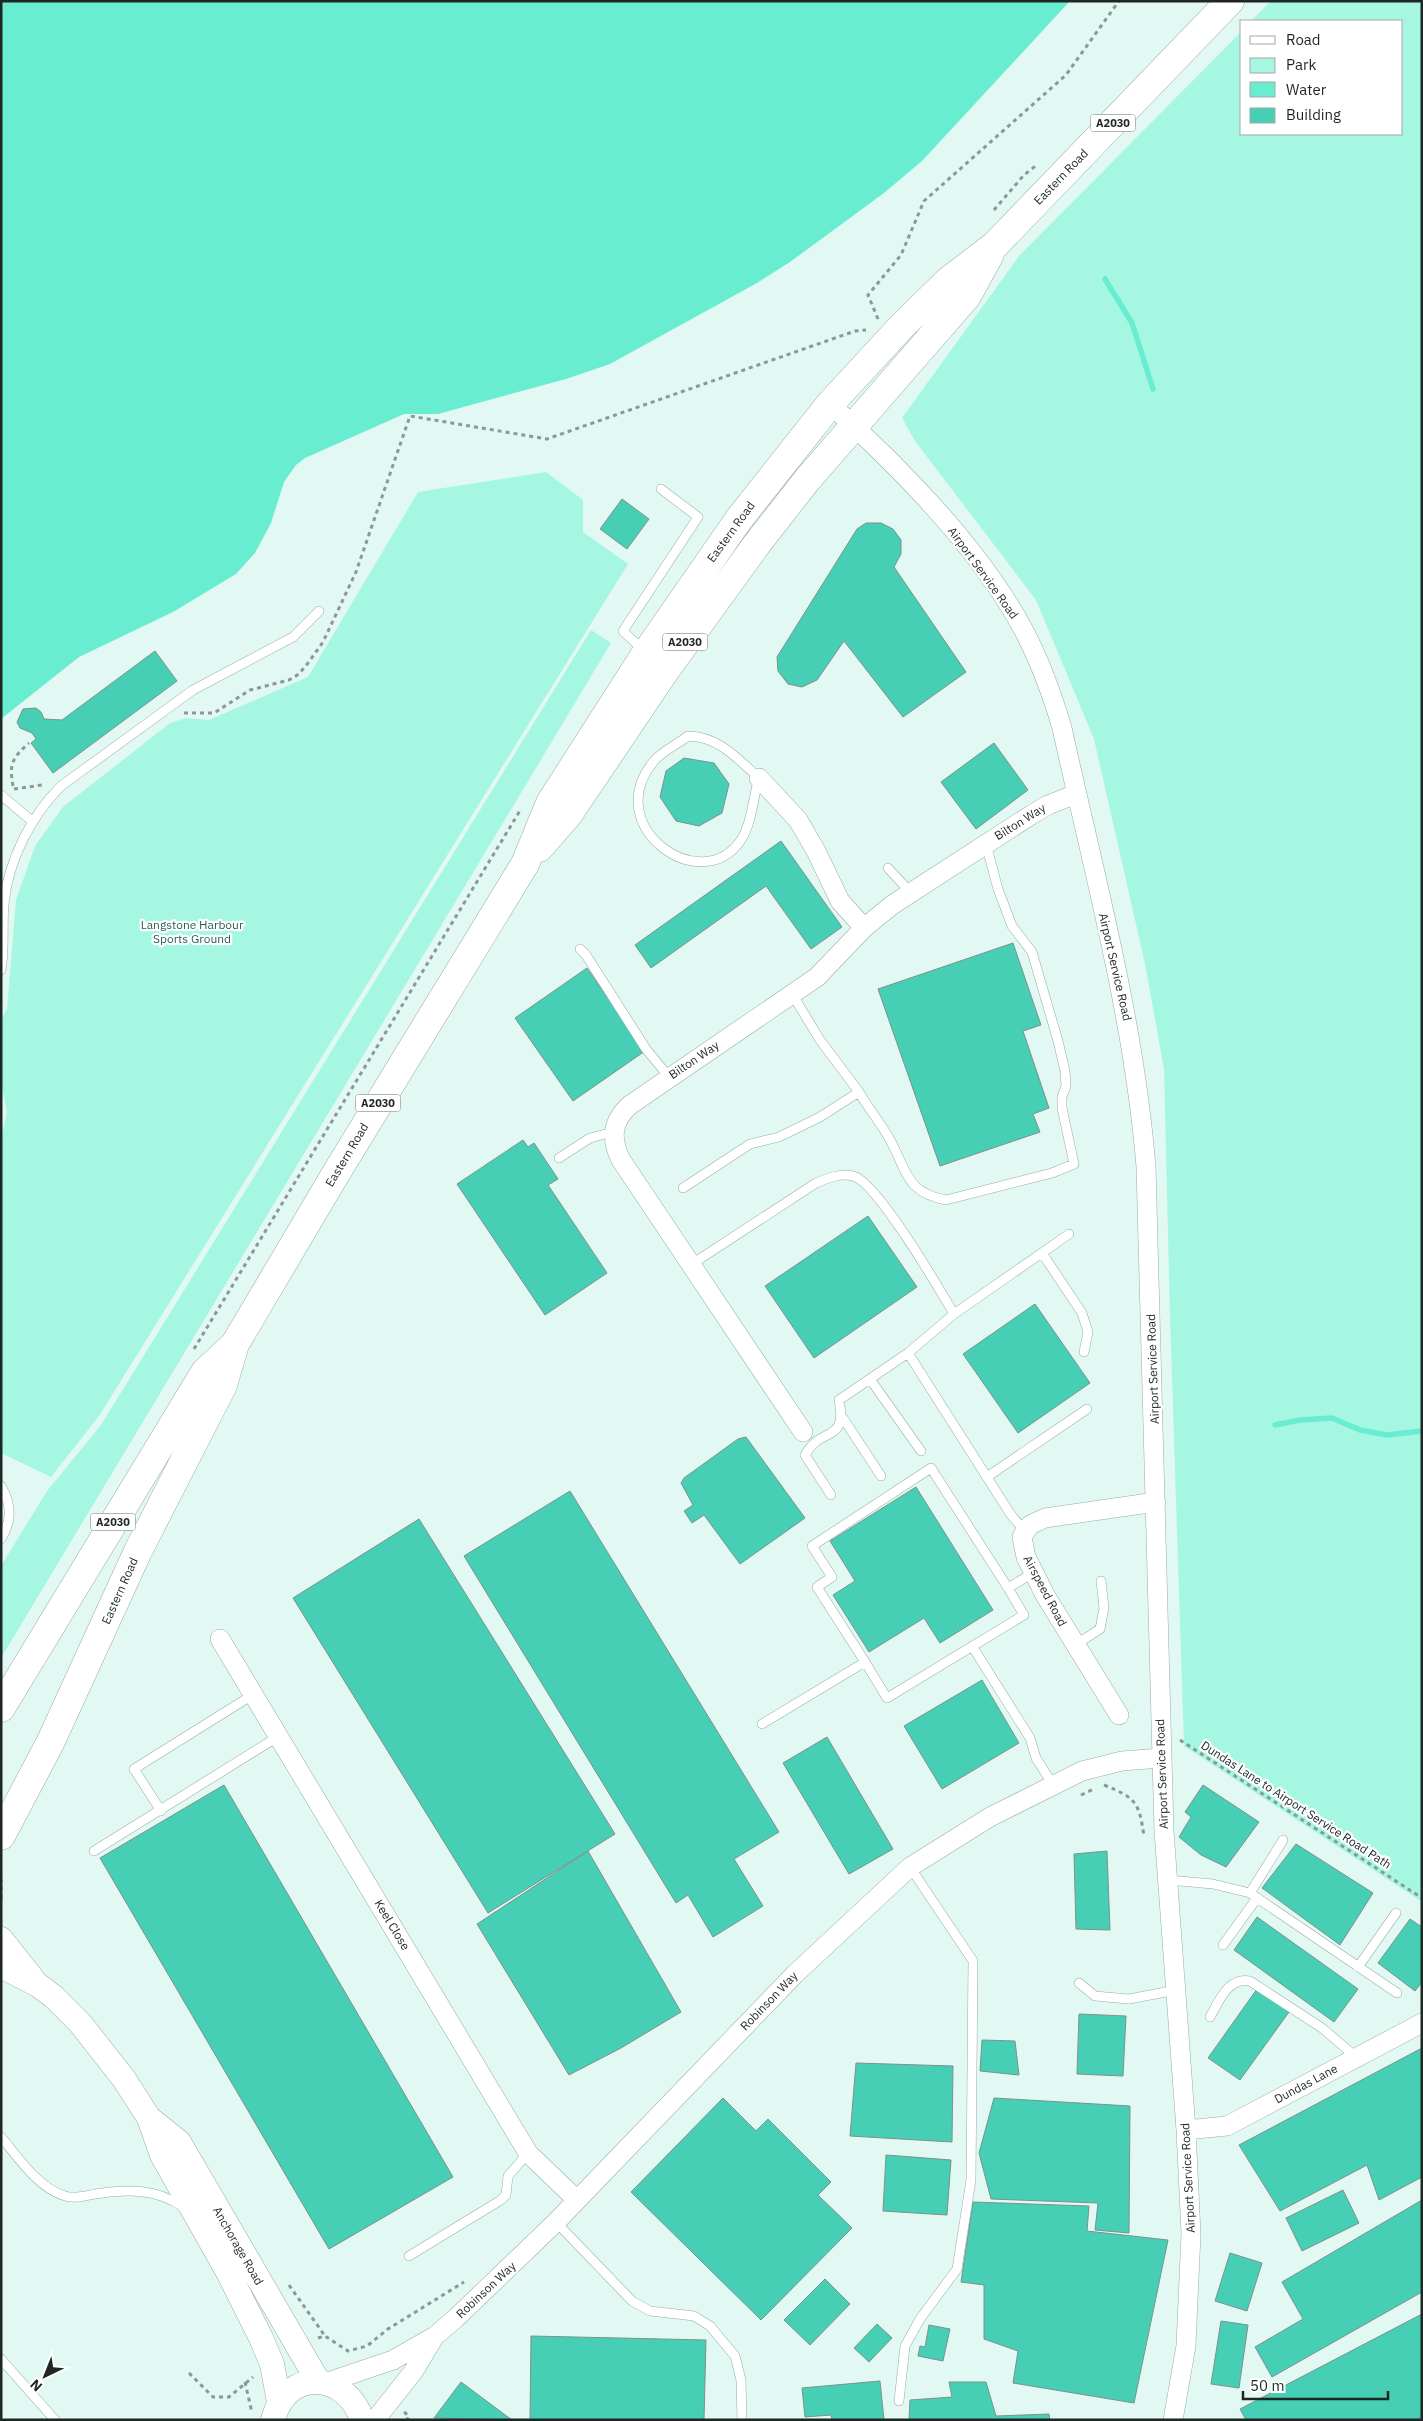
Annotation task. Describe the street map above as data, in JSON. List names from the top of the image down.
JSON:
{
  "streets": {
    "main road": ["A2030", "Eastern Road"],
    "street": [
      "Airport Service Road",
      "Bilton Way",
      "Airspeed Road",
      "Keel Close",
      "Robinson Way",
      "Dundas Lane",
      "Anchorage Road"
    ],
    "path": ["Dundas Lane to Airport Service Road Path"]
  },
  "crossings": [
    ["Eastern Road", "Airport Service Road"],
    ["Airport Service Road", "Bilton Way"],
    ["Airport Service Road", "Dundas Lane to Airport Service Road Path"],
    ["Airport Service Road", "Robinson Way"],
    ["Airport Service Road", "Dundas Lane"],
    ["Keel Close", "Robinson Way"],
    ["Robinson Way", "Anchorage Road"]
  ],
  "parks": ["Langstone Harbour Sports Ground"],
  "legend": [
    "Road",
    "Park",
    "Water",
    "Building"
  ],
  "scale_bar": "50 m",
  "north": "bottom left"
}
